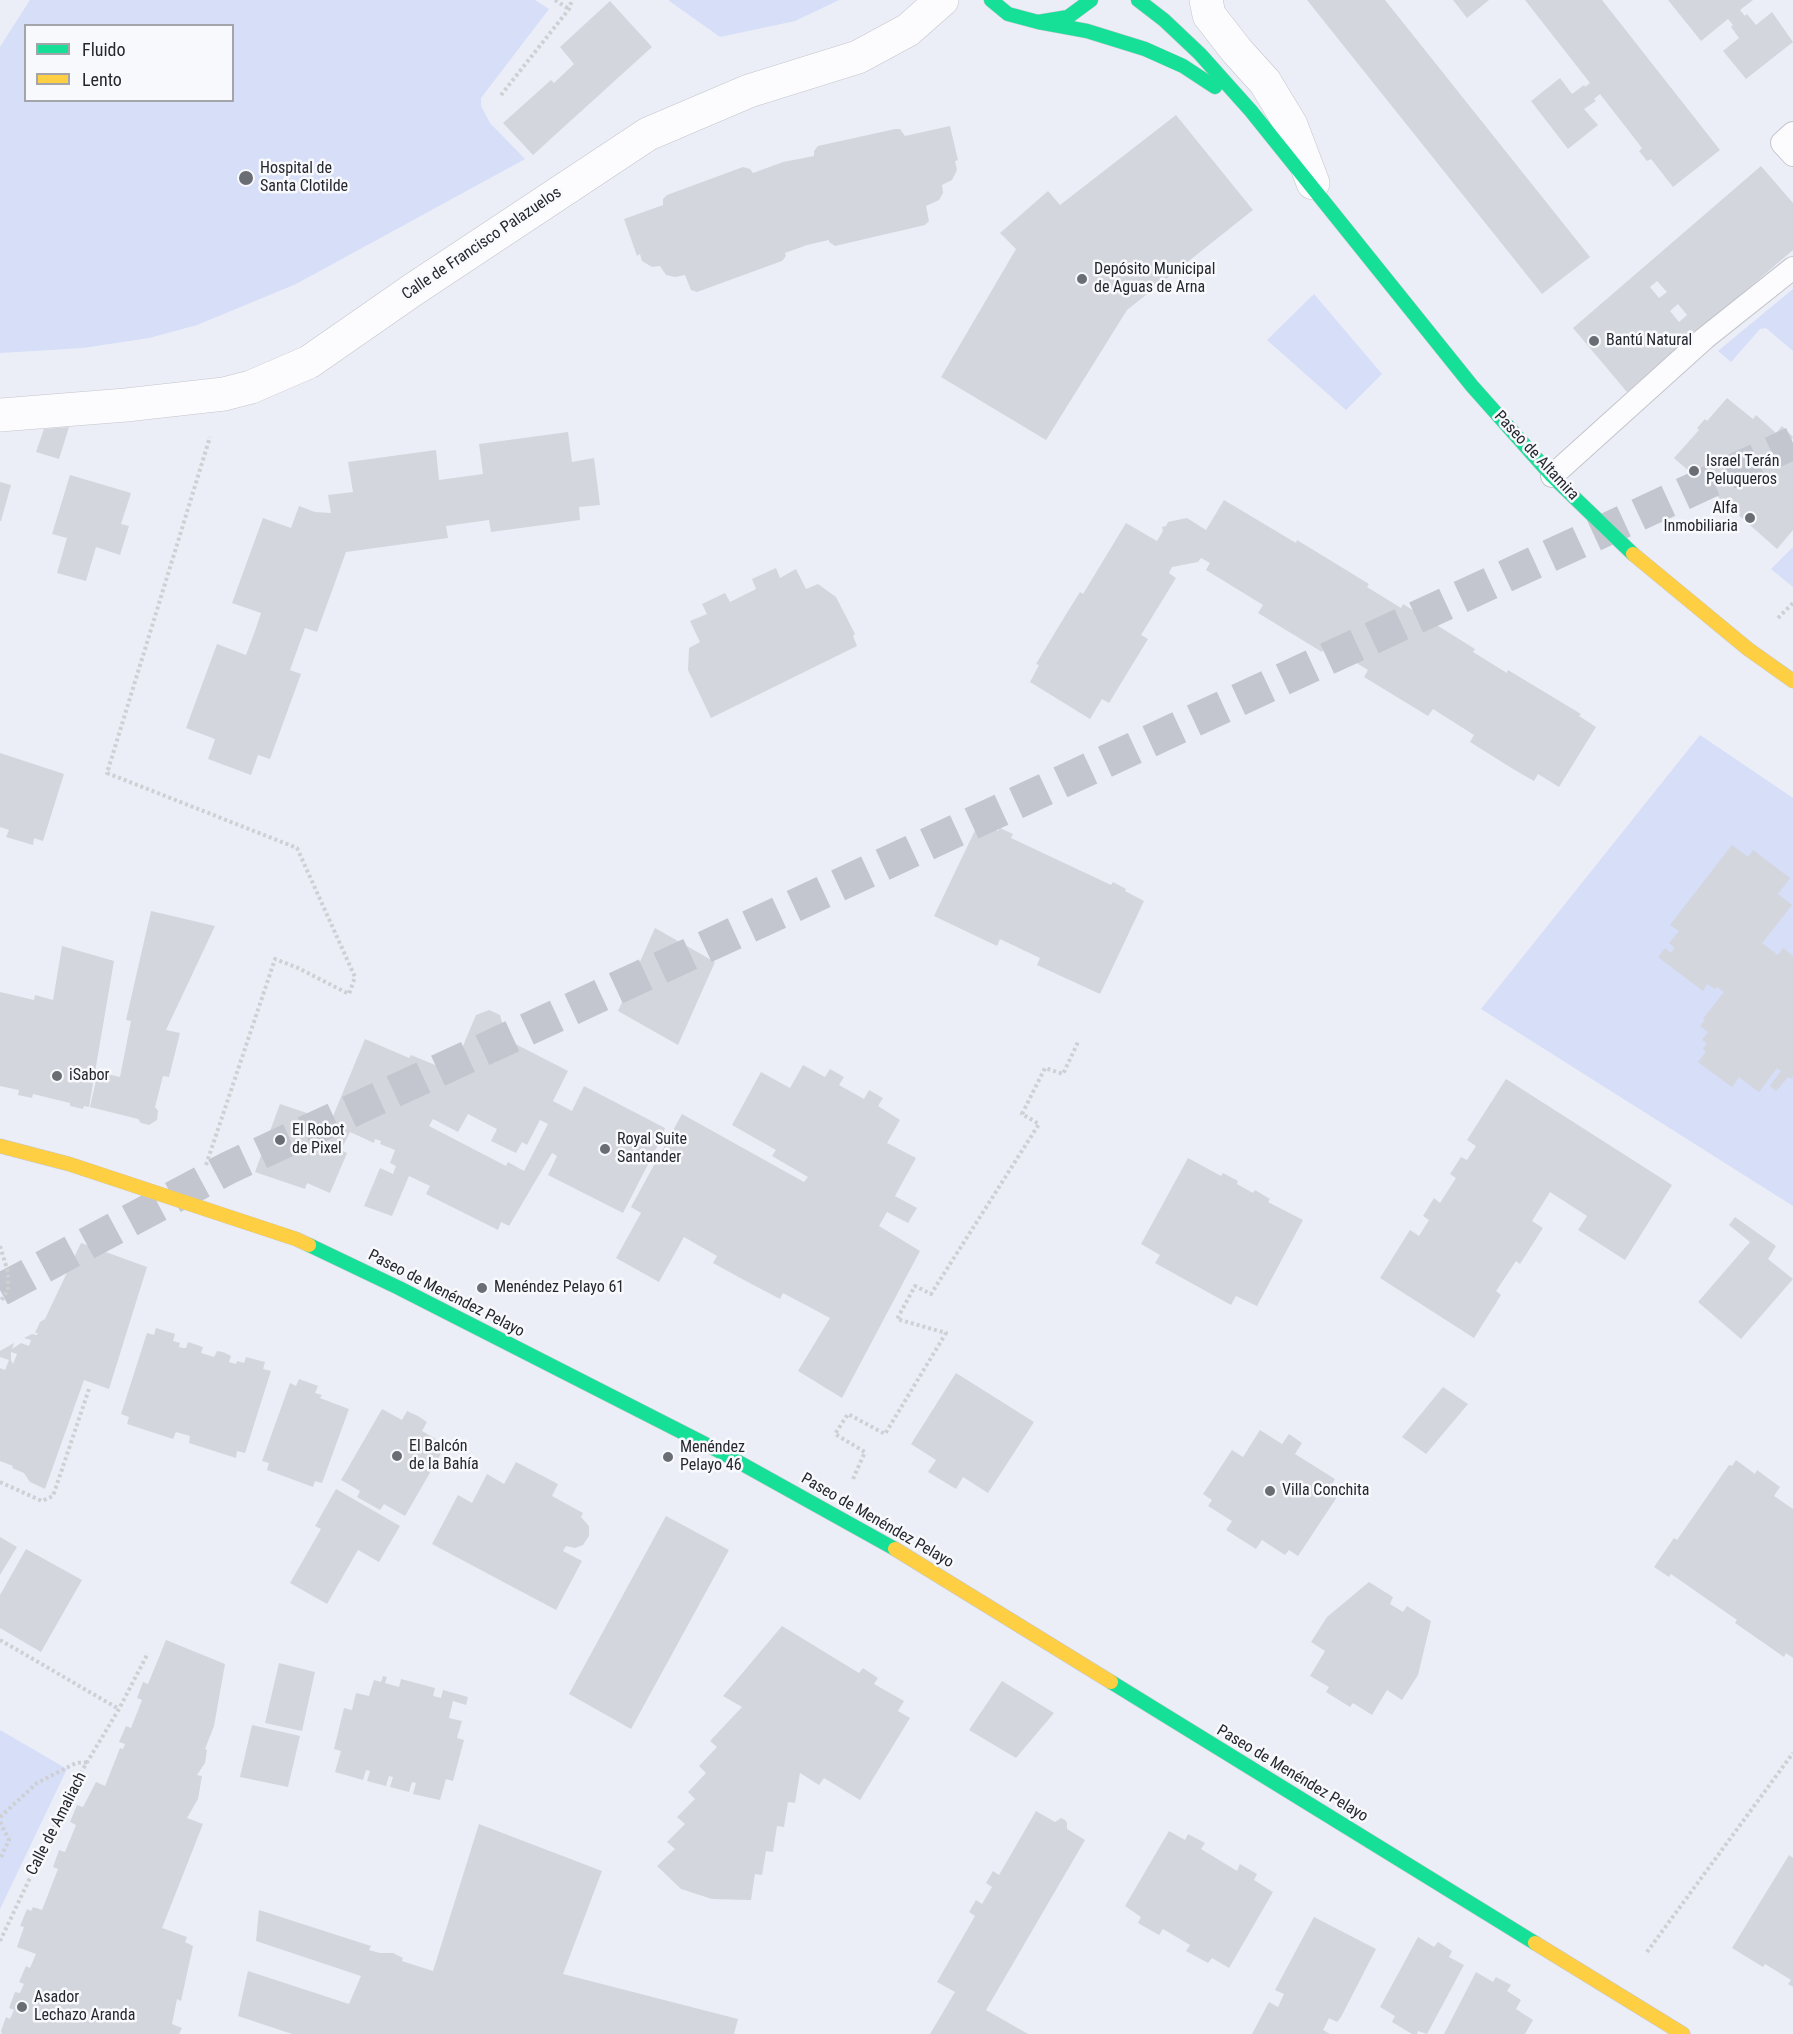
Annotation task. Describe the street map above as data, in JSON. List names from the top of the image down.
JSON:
{
  "streets": {
    "street": ["Calle de Francisco Palazuelos", "Paseo de Altamira", "Paseo de Menéndez Pelayo"],
    "path": ["Calle de Amaliach"]
  },
  "places": [
    "Hospital de Santa Clotilde",
    "Depósito Municipal de Aguas de Arna",
    "Bantú Natural",
    "Israel Terán Peluqueros",
    "Alfa Inmobiliaria",
    "iSabor",
    "El Robot de Pixel",
    "Royal Suite Santander",
    "Menéndez Pelayo 61",
    "El Balcón de la Bahía",
    "Menéndez Pelayo 46",
    "Villa Conchita",
    "Asador Lechazo Aranda"
  ],
  "legend": ["Fluido", "Lento"]
}
